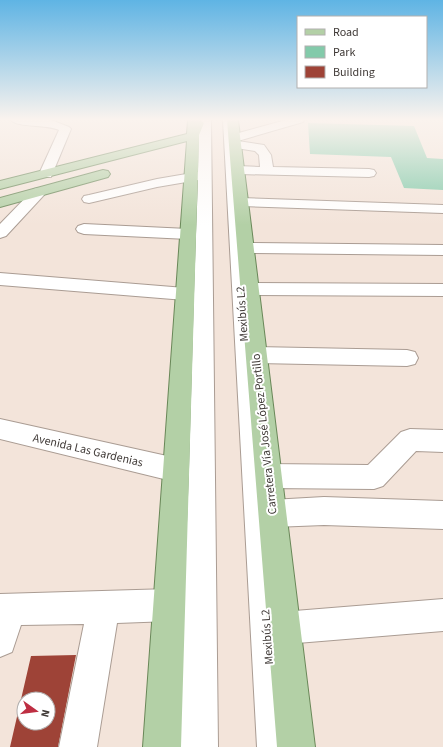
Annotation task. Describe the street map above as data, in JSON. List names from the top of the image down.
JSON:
{
  "streets": {
    "main road": ["Carretera Vía José López Portillo"],
    "street": ["Mexibús L2", "Avenida Las Gardenias"]
  },
  "legend": ["Road", "Park", "Building"],
  "north": "right"
}
